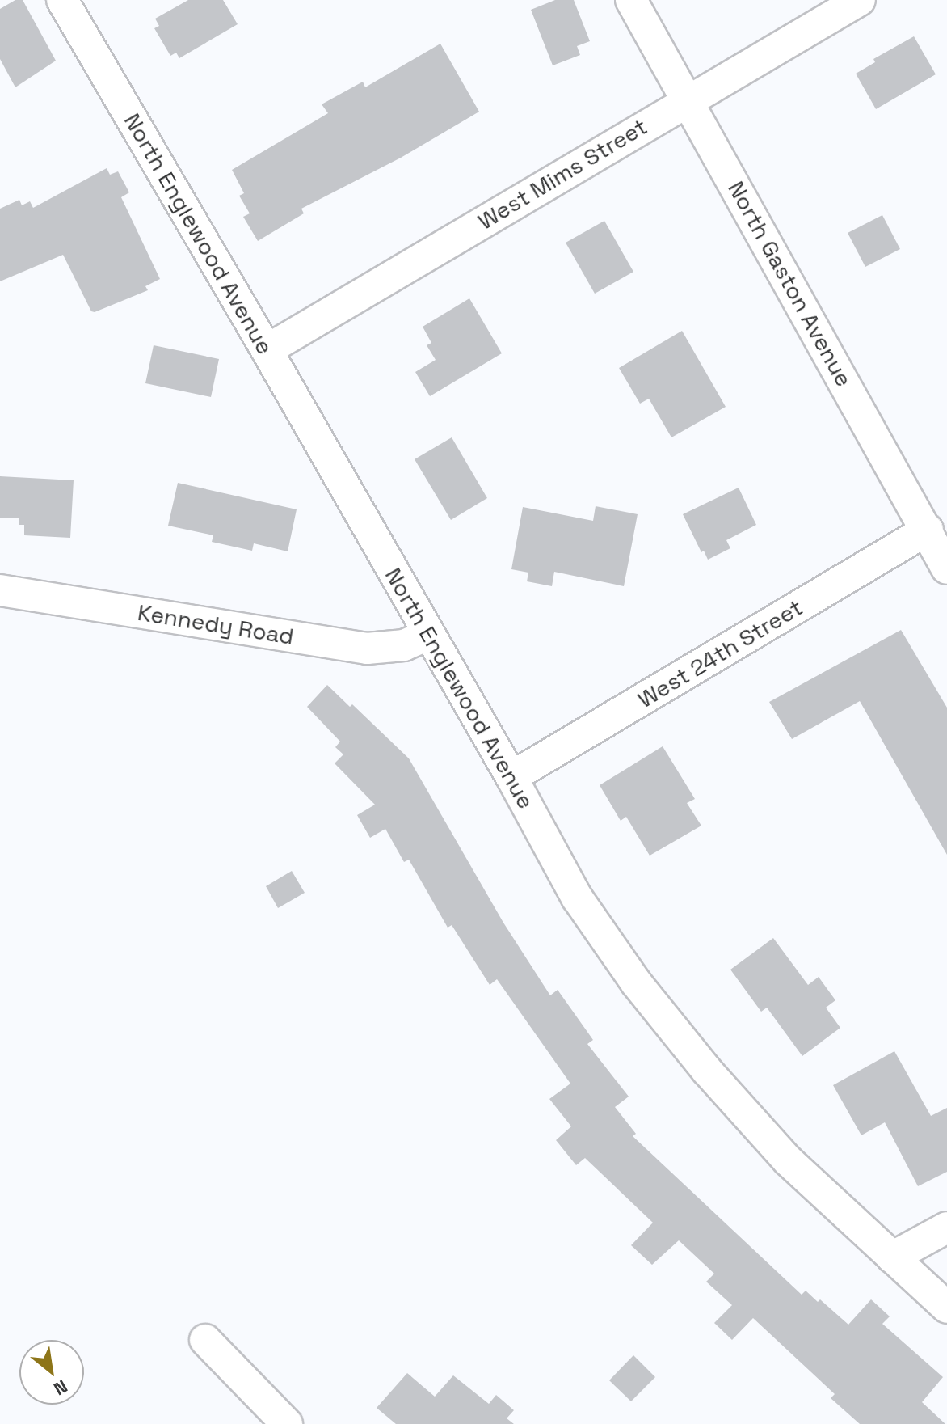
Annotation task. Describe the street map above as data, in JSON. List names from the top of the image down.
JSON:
{
  "streets": {
    "street": [
      "West Mims Street",
      "North Englewood Avenue",
      "North Gaston Avenue",
      "Kennedy Road",
      "West 24th Street"
    ]
  },
  "crossings": [
    ["West Mims Street", "North Englewood Avenue"],
    ["West Mims Street", "North Gaston Avenue"],
    ["North Englewood Avenue", "Kennedy Road"],
    ["North Englewood Avenue", "West 24th Street"],
    ["North Gaston Avenue", "West 24th Street"]
  ],
  "north": "bottom right"
}
